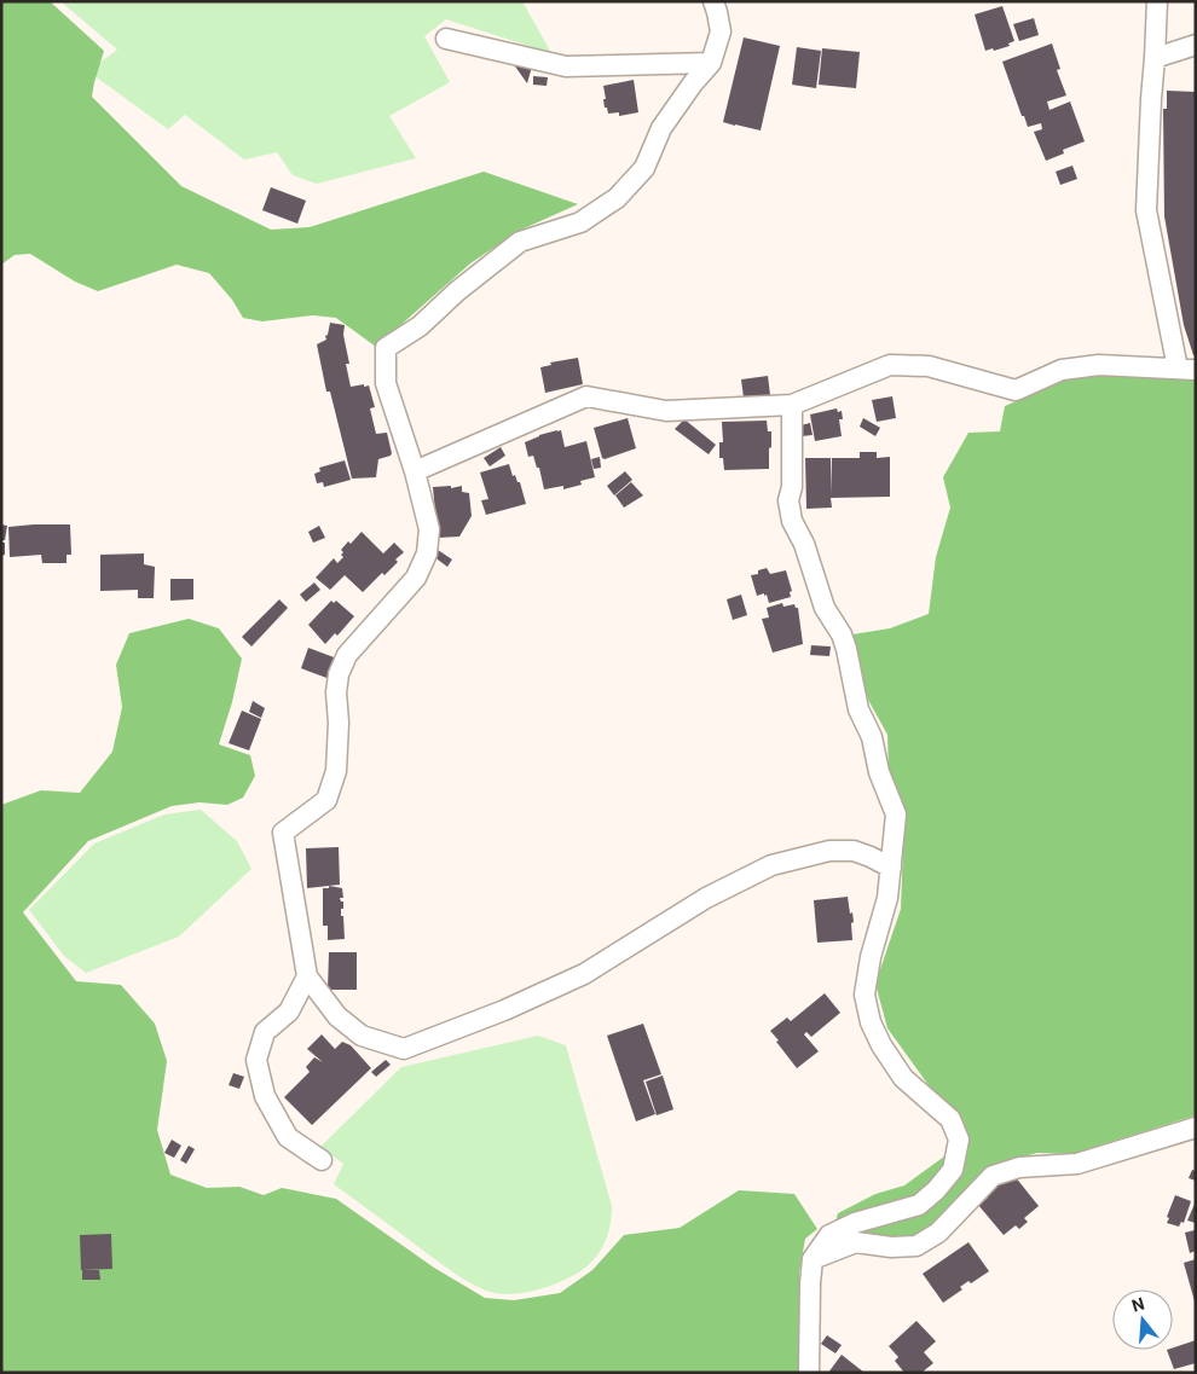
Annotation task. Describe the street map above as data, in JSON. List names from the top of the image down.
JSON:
{
  "north": "top"
}
